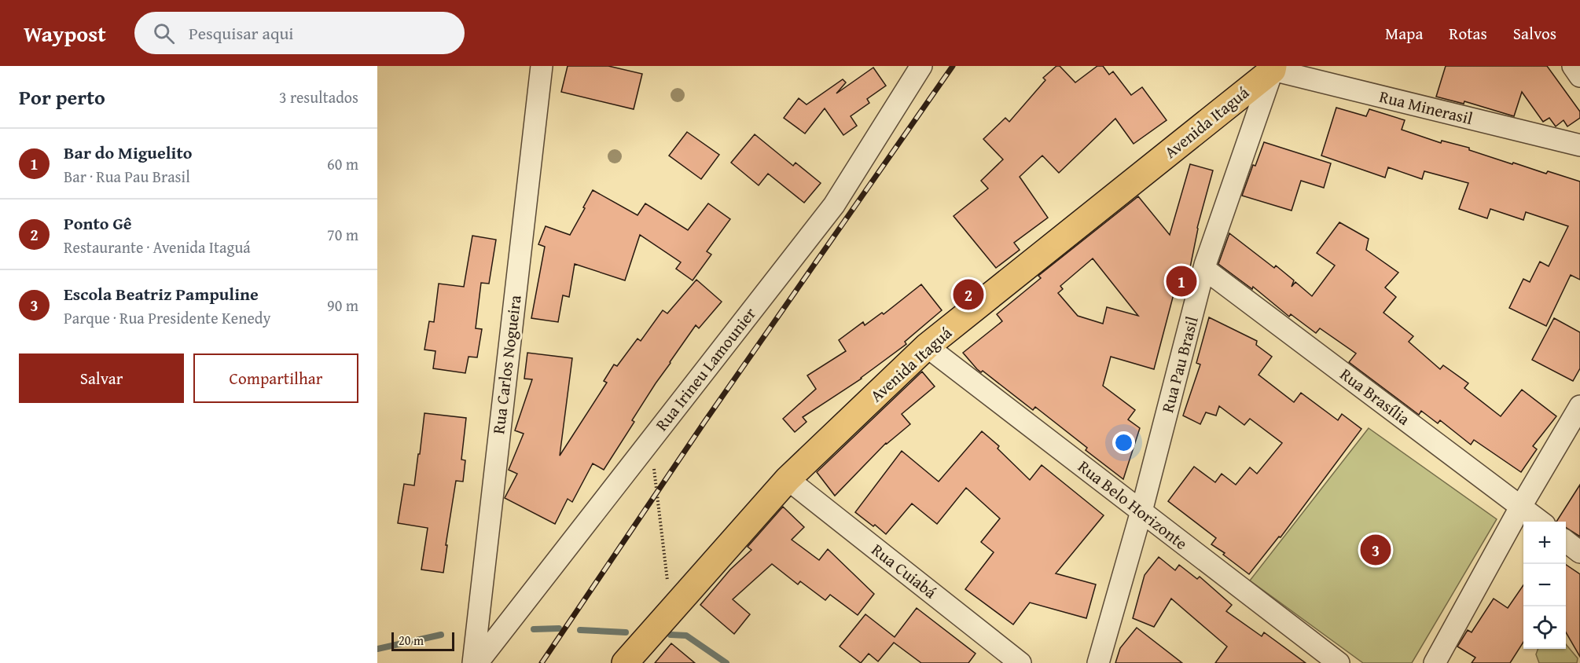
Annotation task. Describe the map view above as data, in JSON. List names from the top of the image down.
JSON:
{
  "streets": {
    "main road": ["Avenida Itaguá"],
    "street": [
      "Rua Minerasil",
      "Rua Carlos Nogueira",
      "Rua Pau Brasil",
      "Rua Irineu Lamounier",
      "Rua Brasília",
      "Rua Belo Horizonte",
      "Rua Cuiabá"
    ]
  },
  "crossings": [
    ["Rua Minerasil", "Avenida Itaguá"],
    ["Rua Minerasil", "Rua Pau Brasil"],
    ["Avenida Itaguá", "Rua Pau Brasil"],
    ["Avenida Itaguá", "Rua Belo Horizonte"],
    ["Avenida Itaguá", "Rua Cuiabá"],
    ["Rua Pau Brasil", "Rua Brasília"],
    ["Rua Pau Brasil", "Rua Belo Horizonte"]
  ],
  "scale_bar": "20 m",
  "page": {
    "header": "Waypost",
    "search": "Pesquisar aqui",
    "nav": ["Mapa", "Rotas", "Salvos"],
    "heading": ["Por perto", "3 resultados"],
    "list": [
      {
        "mark": "1",
        "name": "Bar do Miguelito",
        "note": "Bar · Rua Pau Brasil",
        "value": "60 m"
      },
      {
        "mark": "2",
        "name": "Ponto Gê",
        "note": "Restaurante · Avenida Itaguá",
        "value": "70 m"
      },
      {
        "mark": "3",
        "name": "Escola Beatriz Pampuline",
        "note": "Parque · Rua Presidente Kenedy",
        "value": "90 m"
      }
    ],
    "pins": ["1", "2", "3"],
    "buttons": ["Salvar", "Compartilhar"],
    "map_buttons": ["+", "−"],
    "scale": "20 m"
  }
}
